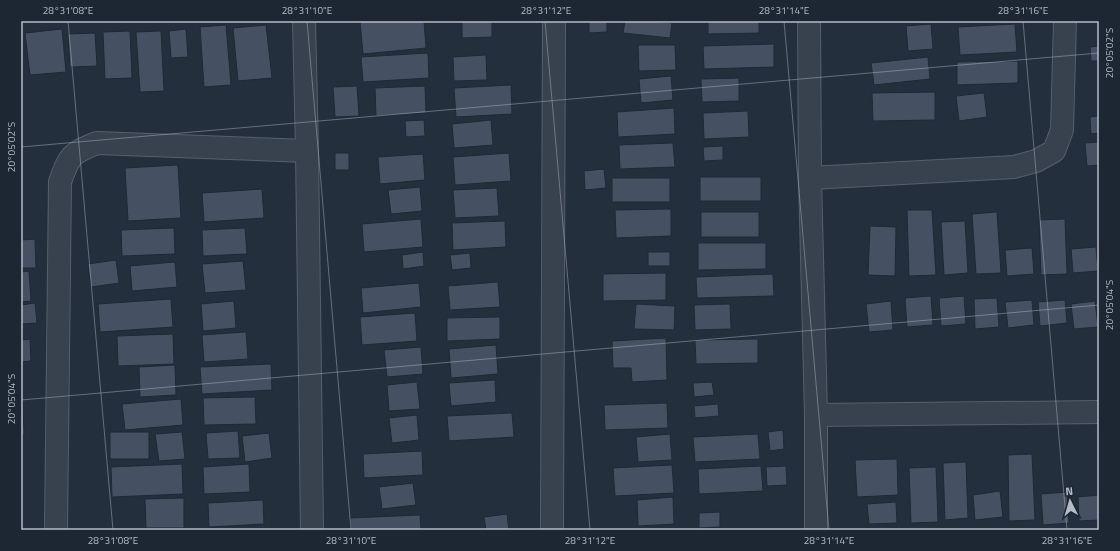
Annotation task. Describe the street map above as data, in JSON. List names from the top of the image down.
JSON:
{
  "north": "top",
  "coordinates": [
    "28°31'08\"E",
    "28°31'10\"E",
    "28°31'12\"E",
    "28°31'14\"E",
    "28°31'16\"E",
    "20°05'02\"S",
    "20°05'04\"S"
  ]
}
